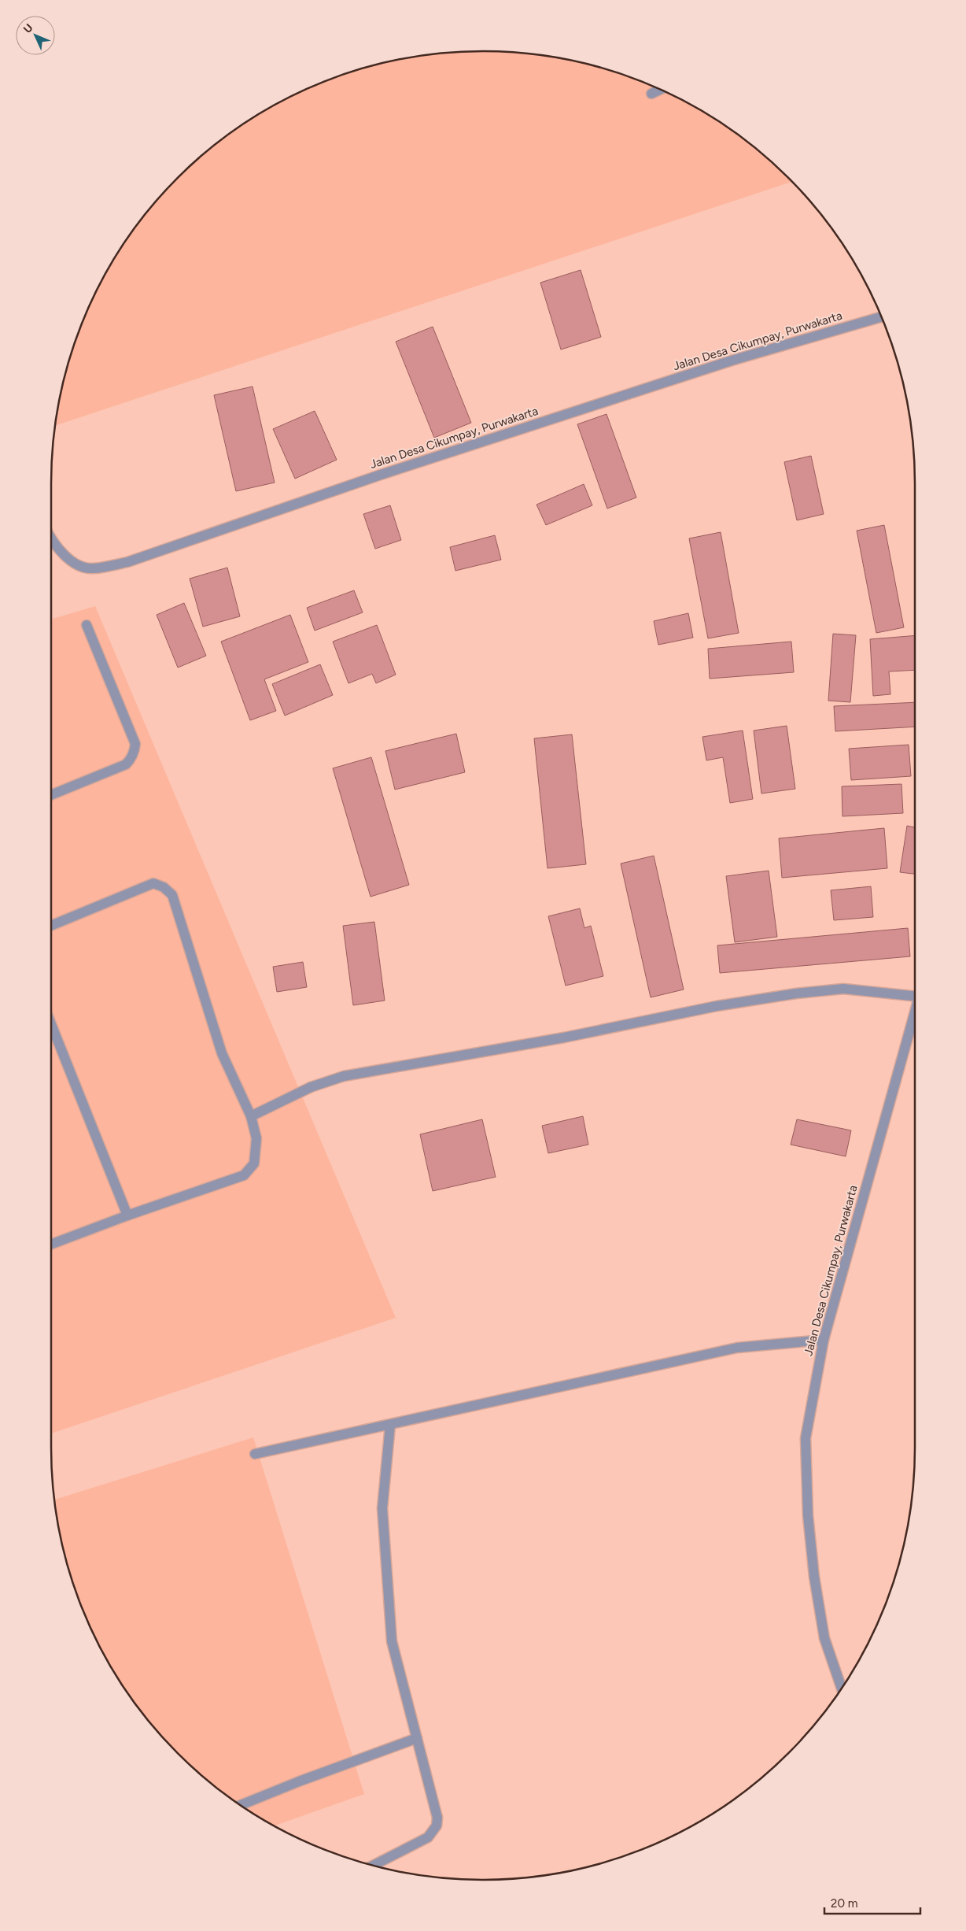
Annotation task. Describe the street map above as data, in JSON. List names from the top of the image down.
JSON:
{
  "streets": {
    "street": ["Jalan Desa Cikumpay, Purwakarta"]
  },
  "scale_bar": "20 m",
  "north": "top left"
}
